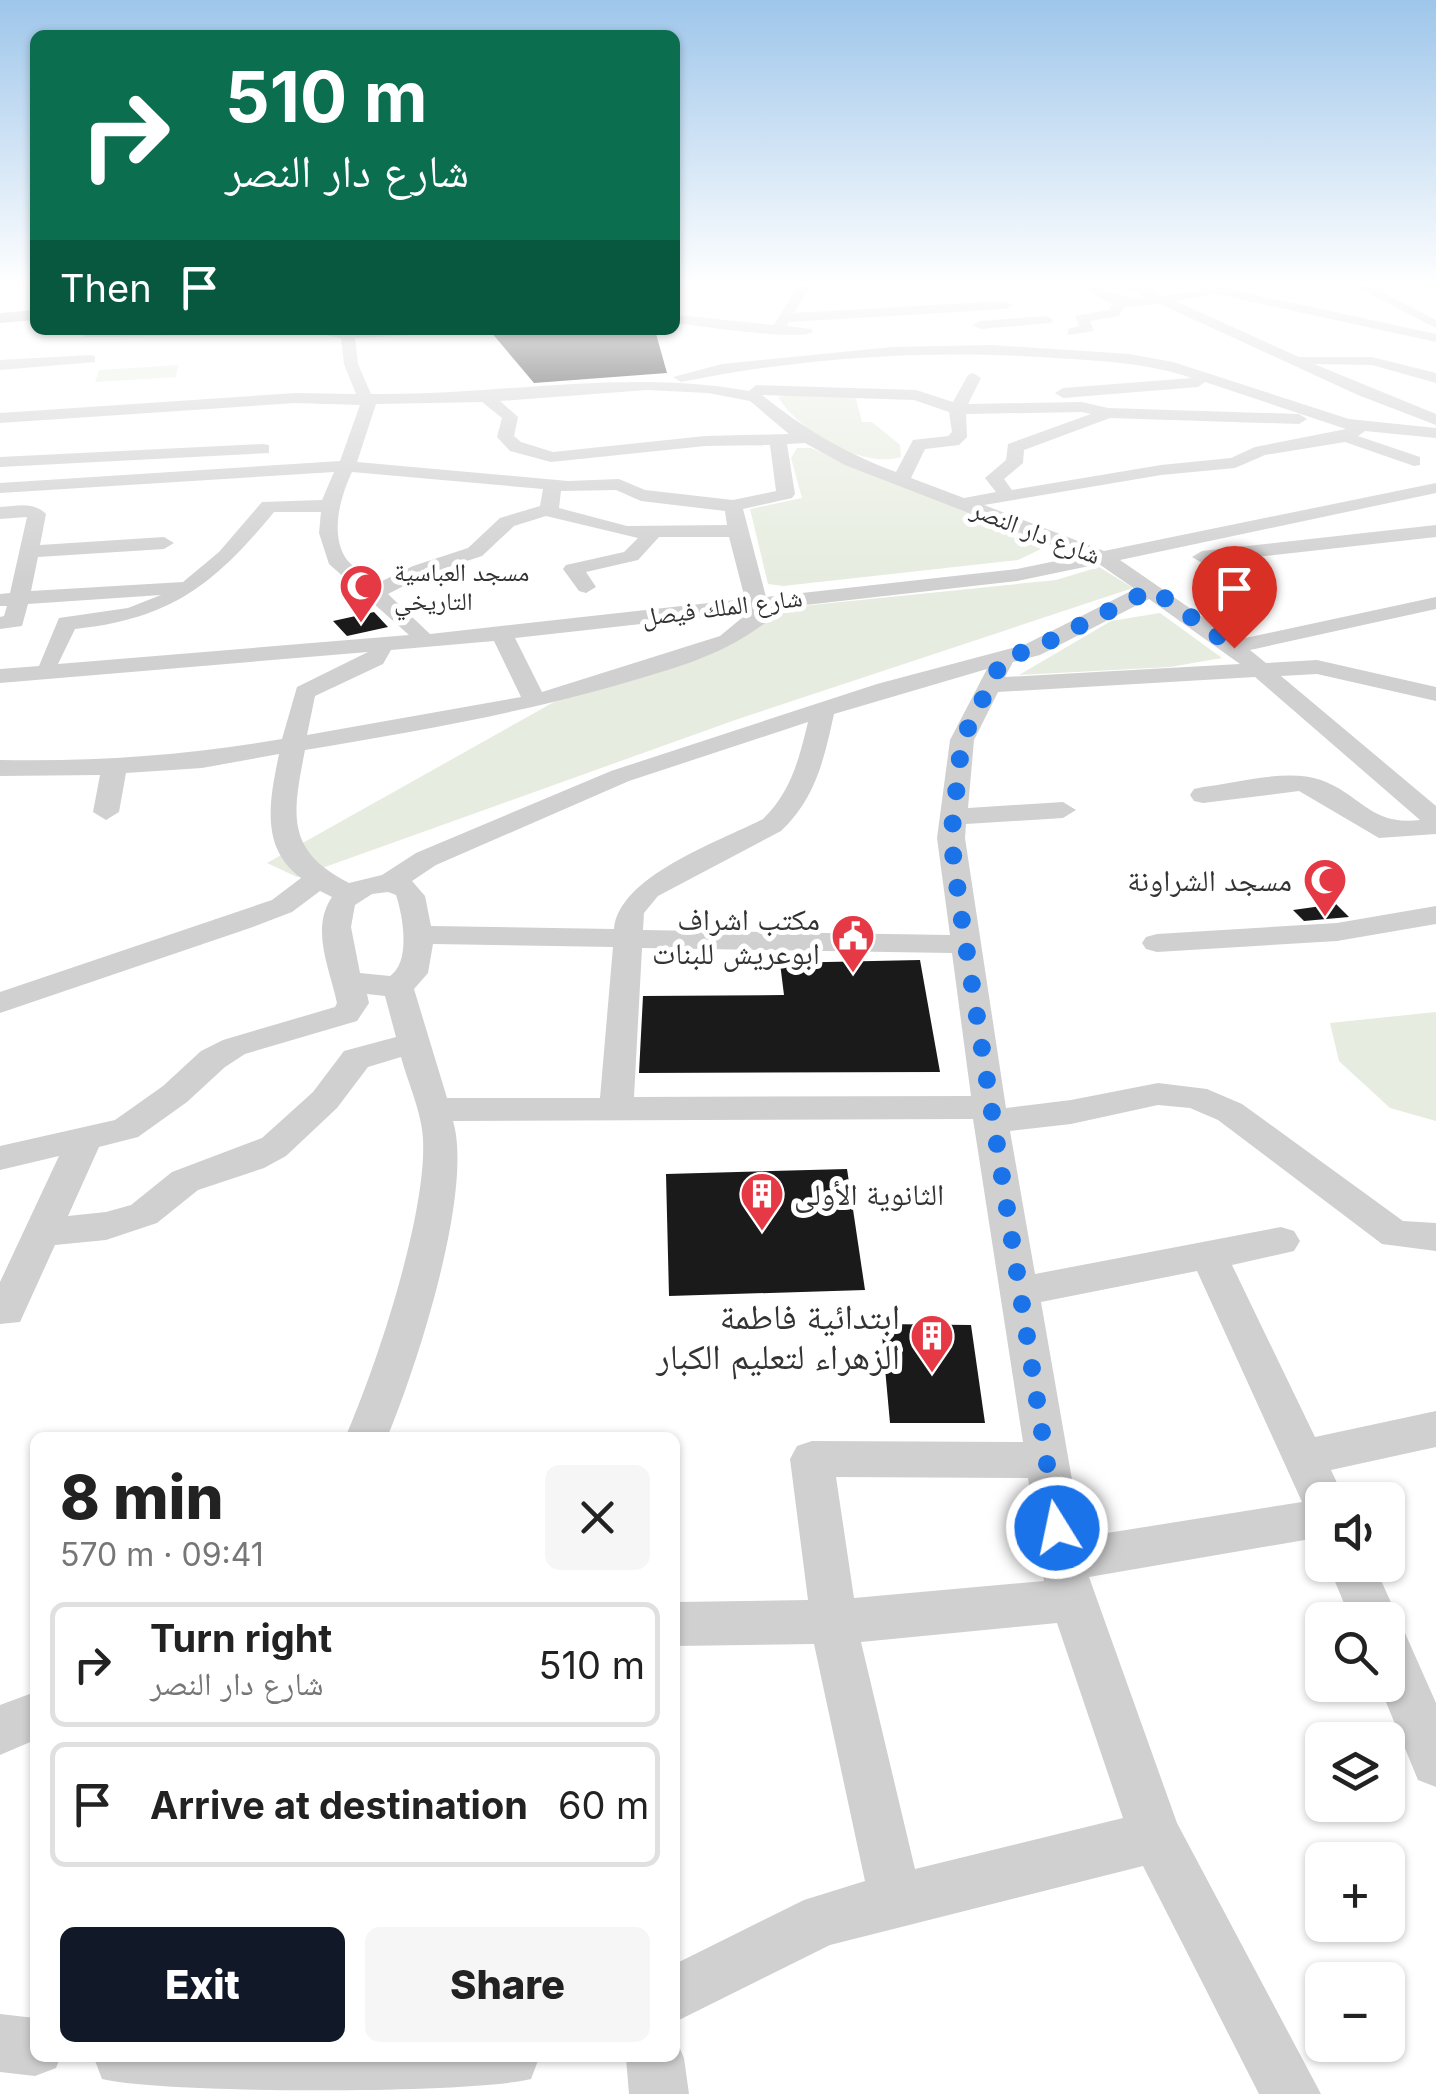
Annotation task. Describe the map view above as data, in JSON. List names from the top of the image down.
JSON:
{
  "streets": {
    "street": ["شارع دار النصر", "شارع الملك فيصل"]
  },
  "crossings": [
    ["شارع دار النصر", "شارع الملك فيصل"]
  ],
  "places": {
    "mosque": ["مسجد العباسية التاريخي", "مسجد الشراونة"],
    "public building": ["مكتب اشراف ابوعريش للبنات"],
    "building": ["الثانوية الأولى", "ابتدائية فاطمة الزهراء لتعليم الكبار"]
  },
  "page": {
    "turn": ["510 m", "شارع دار النصر"],
    "then": "Then",
    "heading": ["8 min", "570 m · 09:41"],
    "map_buttons": ["+", "−"],
    "list": [
      {
        "name": "Turn right",
        "note": "شارع دار النصر",
        "value": "510 m"
      },
      {
        "name": "Arrive at destination",
        "value": "60 m"
      }
    ],
    "buttons": ["Exit", "Share"]
  }
}
